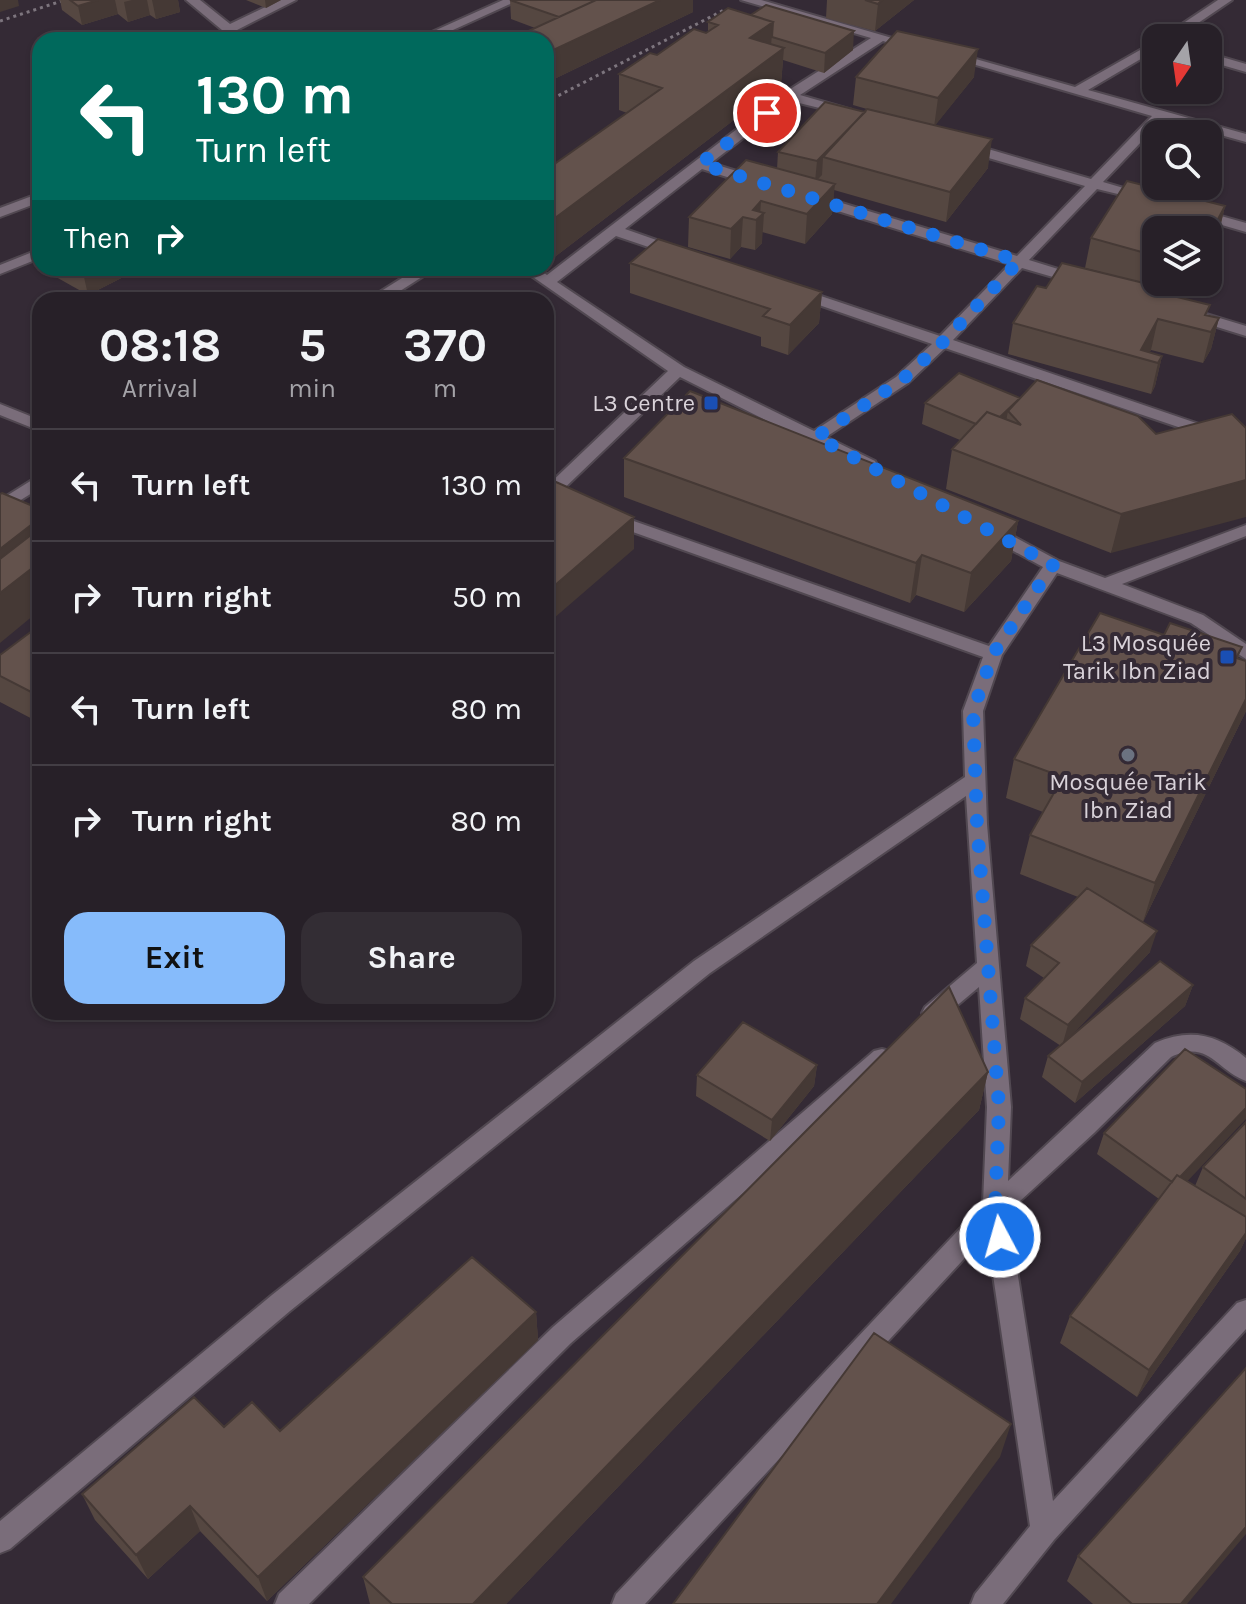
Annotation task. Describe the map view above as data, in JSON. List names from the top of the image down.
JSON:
{
  "places": {
    "transit": ["L3 Centre", "L3 Mosquée Tarik Ibn Ziad"],
    "other": ["Mosquée Tarik Ibn Ziad"]
  },
  "north": "bottom",
  "page": {
    "turn": ["130 m", "Turn left"],
    "then": "Then",
    "eta": [
      "08:18",
      "Arrival",
      "5",
      "min",
      "370",
      "m"
    ],
    "list": [
      {
        "name": "Turn left",
        "value": "130 m"
      },
      {
        "name": "Turn right",
        "value": "50 m"
      },
      {
        "name": "Turn left",
        "value": "80 m"
      },
      {
        "name": "Turn right",
        "value": "80 m"
      }
    ],
    "buttons": ["Exit", "Share"]
  }
}
